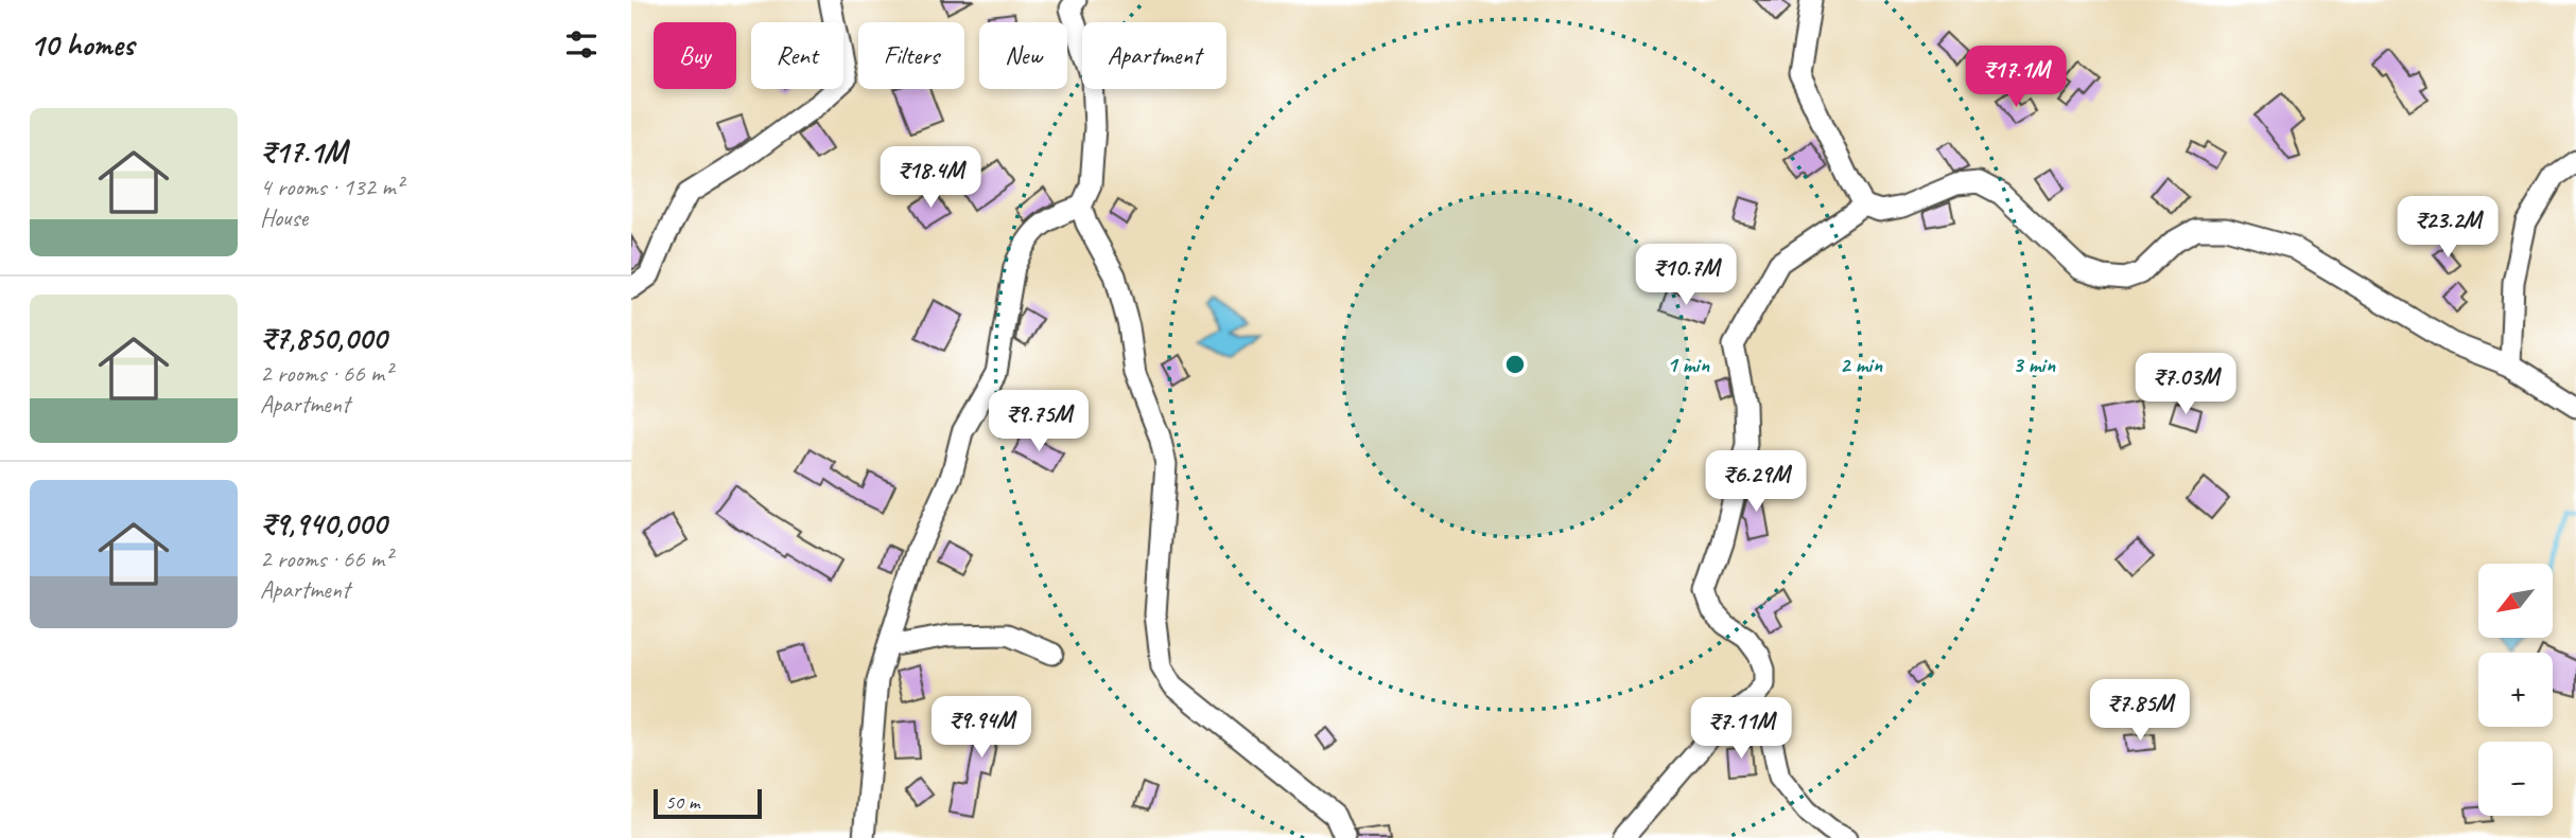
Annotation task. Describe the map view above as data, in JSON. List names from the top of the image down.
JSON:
{
  "scale_bar": "50 m",
  "north": "bottom left",
  "page": {
    "heading": "10 homes",
    "chip": [
      "Buy",
      "Rent",
      "Filters",
      "New",
      "Apartment"
    ],
    "price": [
      "₹17.1M",
      "₹18.4M",
      "₹23.2M",
      "₹10.7M",
      "₹7.03M",
      "₹9.75M",
      "₹6.29M",
      "₹7.85M",
      "₹9.94M",
      "₹7.11M"
    ],
    "list": [
      {
        "name": "₹17.1M",
        "note": "4 rooms · 132 m² · House"
      },
      {
        "name": "₹7,850,000",
        "note": "2 rooms · 66 m² · Apartment"
      },
      {
        "name": "₹9,940,000",
        "note": "2 rooms · 66 m² · Apartment"
      }
    ],
    "map_buttons": ["+", "−"],
    "scale": "50 m"
  },
  "rings": ["1 min", "2 min", "3 min"]
}
